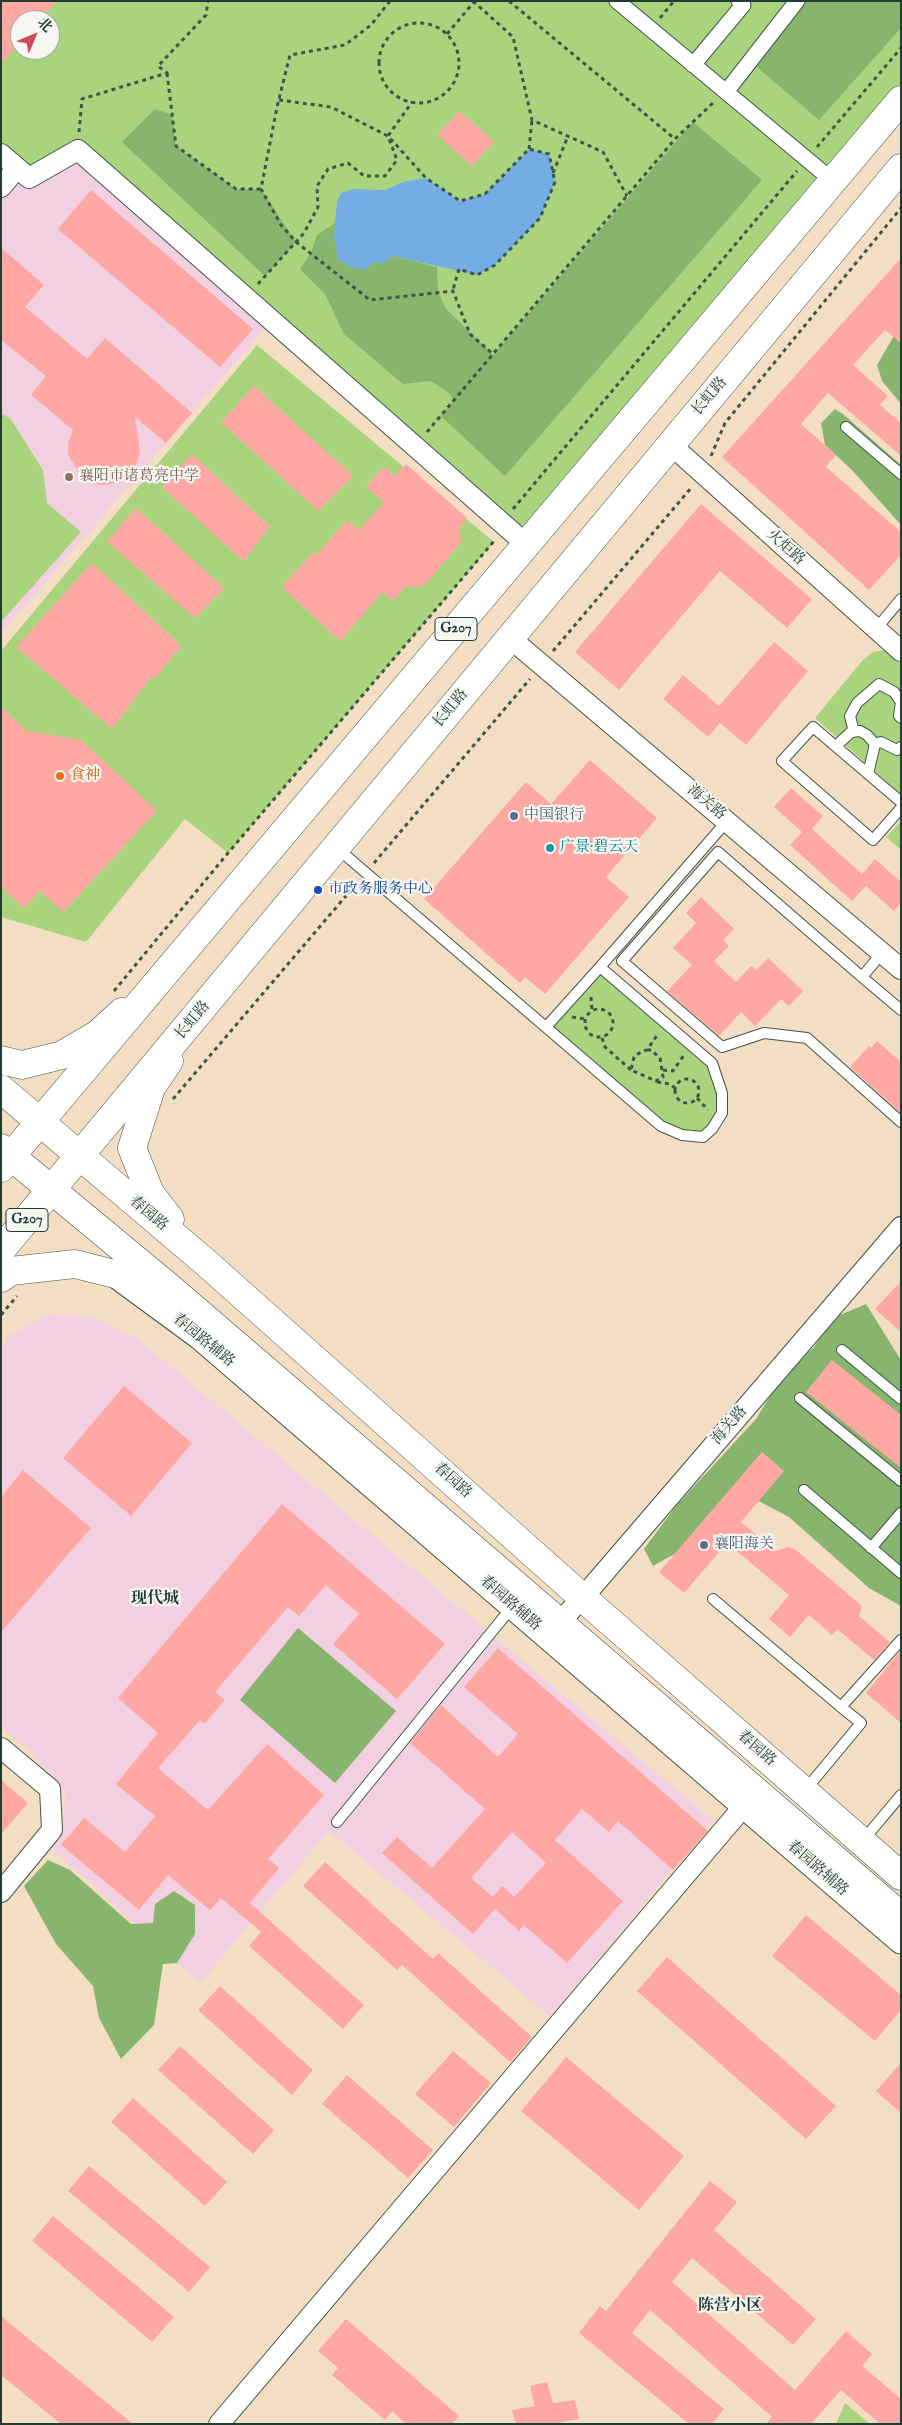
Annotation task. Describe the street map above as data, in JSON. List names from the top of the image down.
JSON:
{
  "streets": {
    "main road": ["长虹路", "G207", "春园路"],
    "street": ["火炬路", "海关路", "春园路辅路"]
  },
  "crossings": [
    ["长虹路", "火炬路"],
    ["长虹路", "海关路"],
    ["长虹路", "春园路"],
    ["G207", "春园路"],
    ["海关路", "春园路"]
  ],
  "districts": ["现代城", "陈营小区"],
  "places": [
    "襄阳市诸葛亮中学",
    "食神",
    "中国银行",
    "广景·碧云天",
    "市政务服务中心",
    "襄阳海关"
  ],
  "north": "top right"
}
